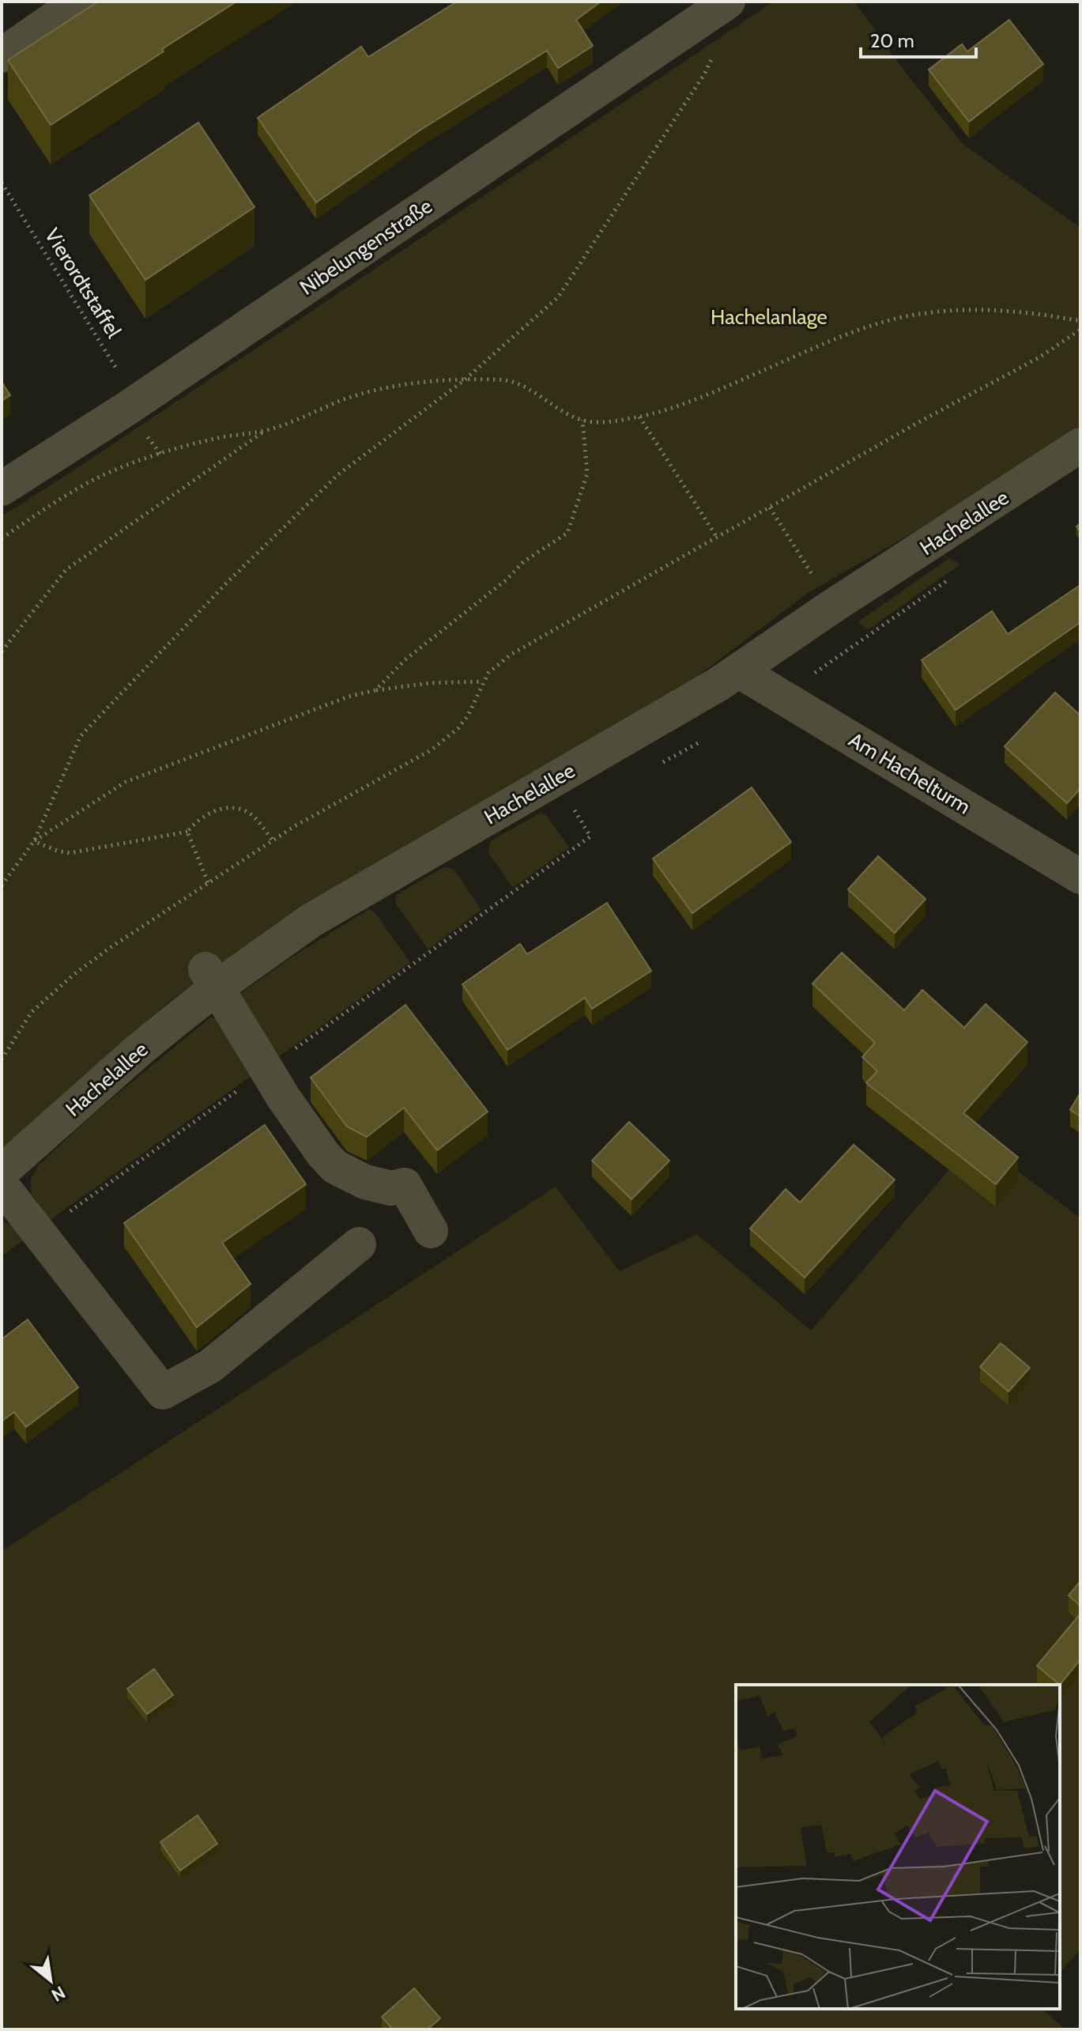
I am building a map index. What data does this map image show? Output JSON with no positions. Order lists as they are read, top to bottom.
{
  "streets": {
    "street": ["Nibelungenstraße", "Hachelallee", "Am Hachelturm"],
    "path": ["Vierordtstaffel"]
  },
  "crossings": [
    ["Nibelungenstraße", "Vierordtstaffel"],
    ["Hachelallee", "Am Hachelturm"]
  ],
  "parks": ["Hachelanlage"],
  "scale_bar": "20 m",
  "north": "bottom right"
}
